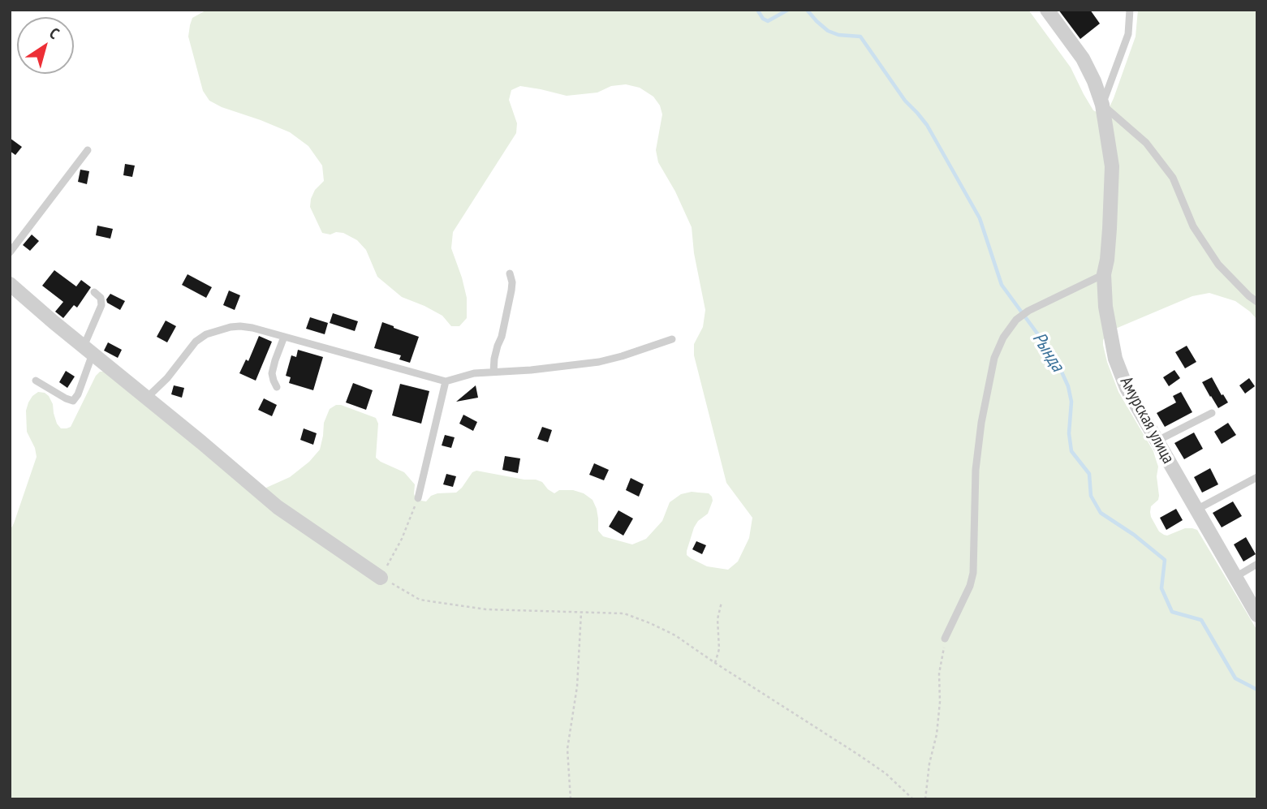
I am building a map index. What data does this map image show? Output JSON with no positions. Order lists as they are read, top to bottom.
{
  "streets": {
    "street": ["Амурская улица"]
  },
  "water": ["Рында"],
  "north": "top right"
}
